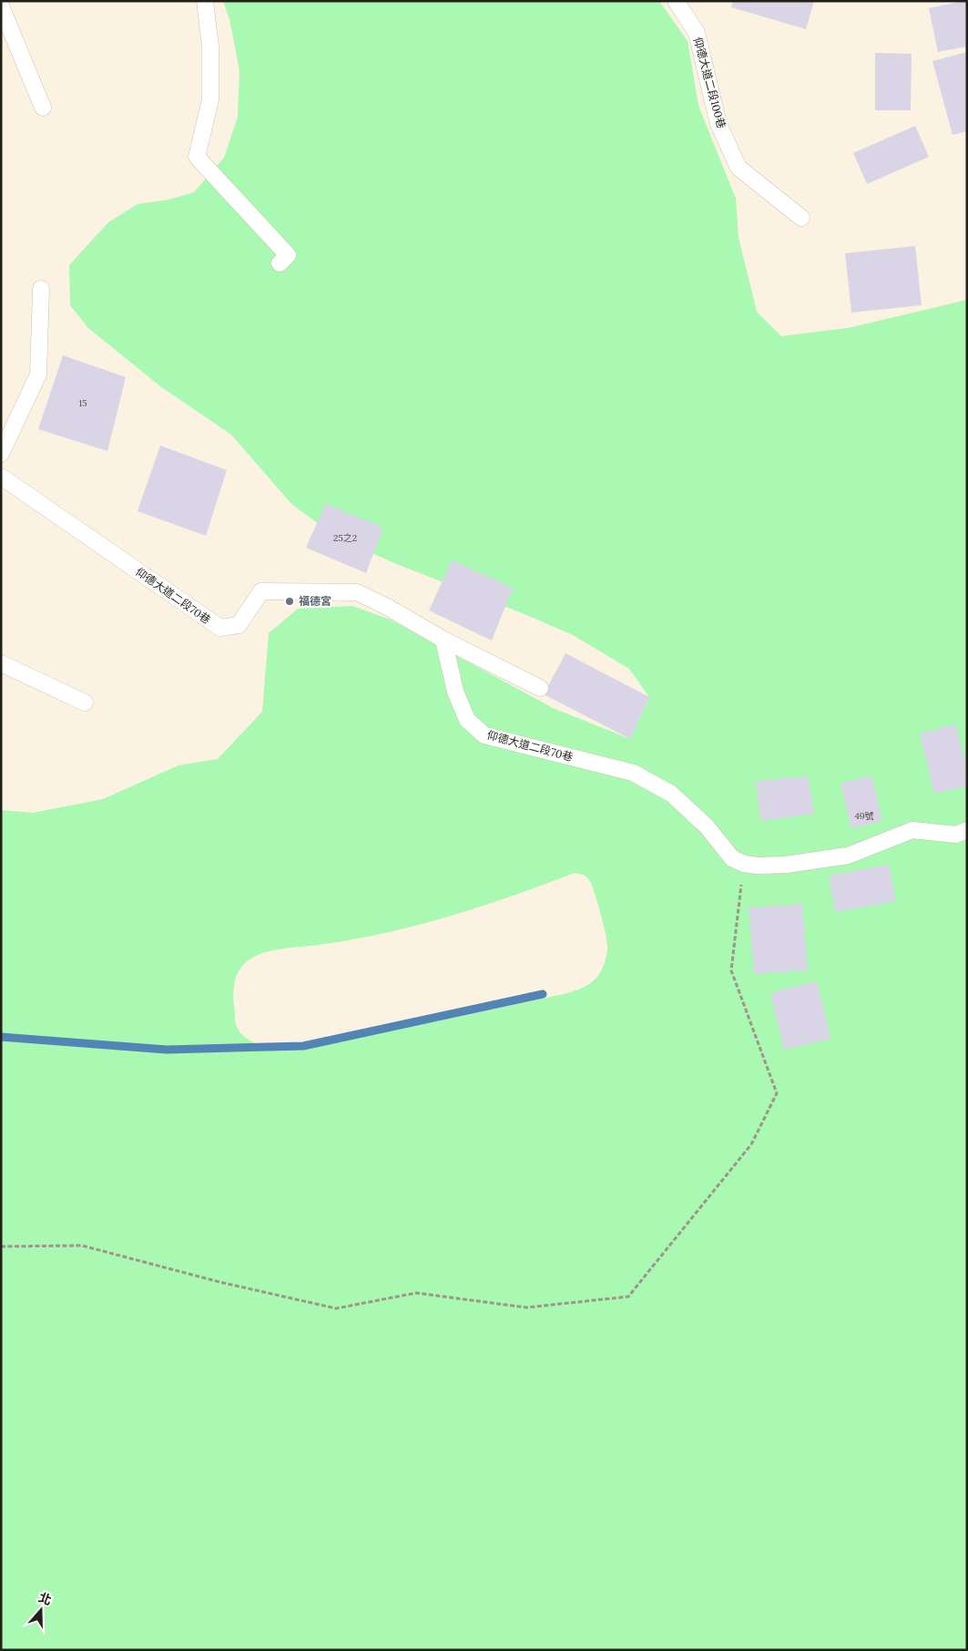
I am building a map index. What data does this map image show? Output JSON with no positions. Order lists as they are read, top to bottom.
{
  "streets": {
    "lane": ["仰德大道二段100巷", "仰德大道二段70巷"]
  },
  "places": ["福德宮"],
  "house_numbers": ["15", "25之2", "49號"],
  "north": "top"
}
